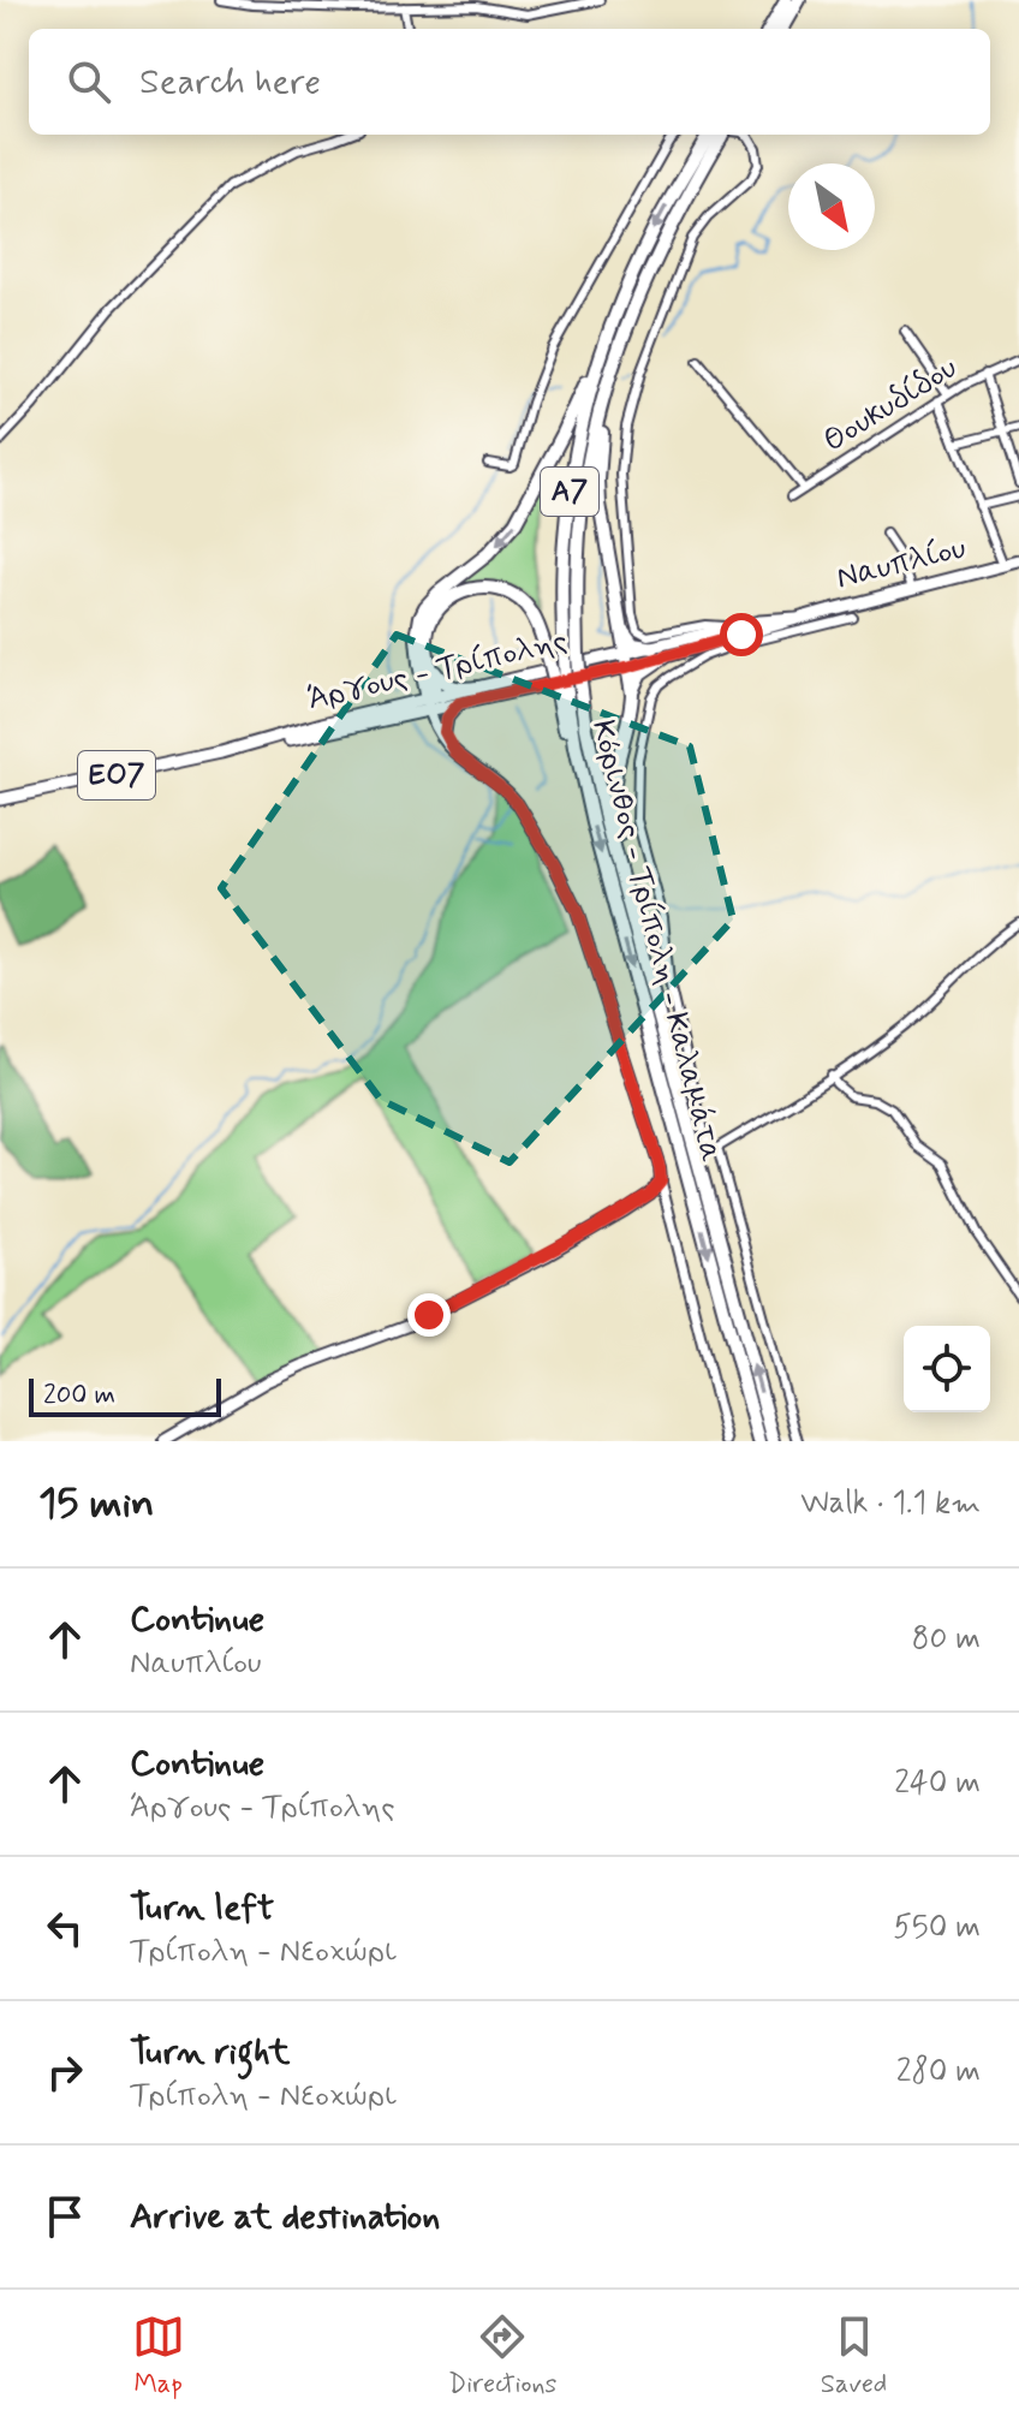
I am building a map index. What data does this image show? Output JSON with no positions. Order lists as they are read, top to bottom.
{
  "streets": {
    "highway": ["Α7", "Κόρινθος - Τρίπολη - Καλαμάτα"],
    "main road": ["Ναυπλίου", "Άργους - Τρίπολης", "ΕΟ7"],
    "street": ["Θουκυδίδου"]
  },
  "crossings": [
    ["Ναυπλίου", "Άργους - Τρίπολης"]
  ],
  "scale_bar": "200 m",
  "north": "bottom right",
  "page": {
    "search": "Search here",
    "scale": "200 m",
    "heading": ["15 min", "Walk · 1.1 km"],
    "list": [
      ["Continue", "Ναυπλίου", "80 m"],
      ["Continue", "Άργους - Τρίπολης", "240 m"],
      ["Turn left", "Τρίπολη - Νεοχώρι", "550 m"],
      ["Turn right", "Τρίπολη - Νεοχώρι", "280 m"],
      "Arrive at destination"
    ],
    "nav": ["Map", "Directions", "Saved"]
  }
}
